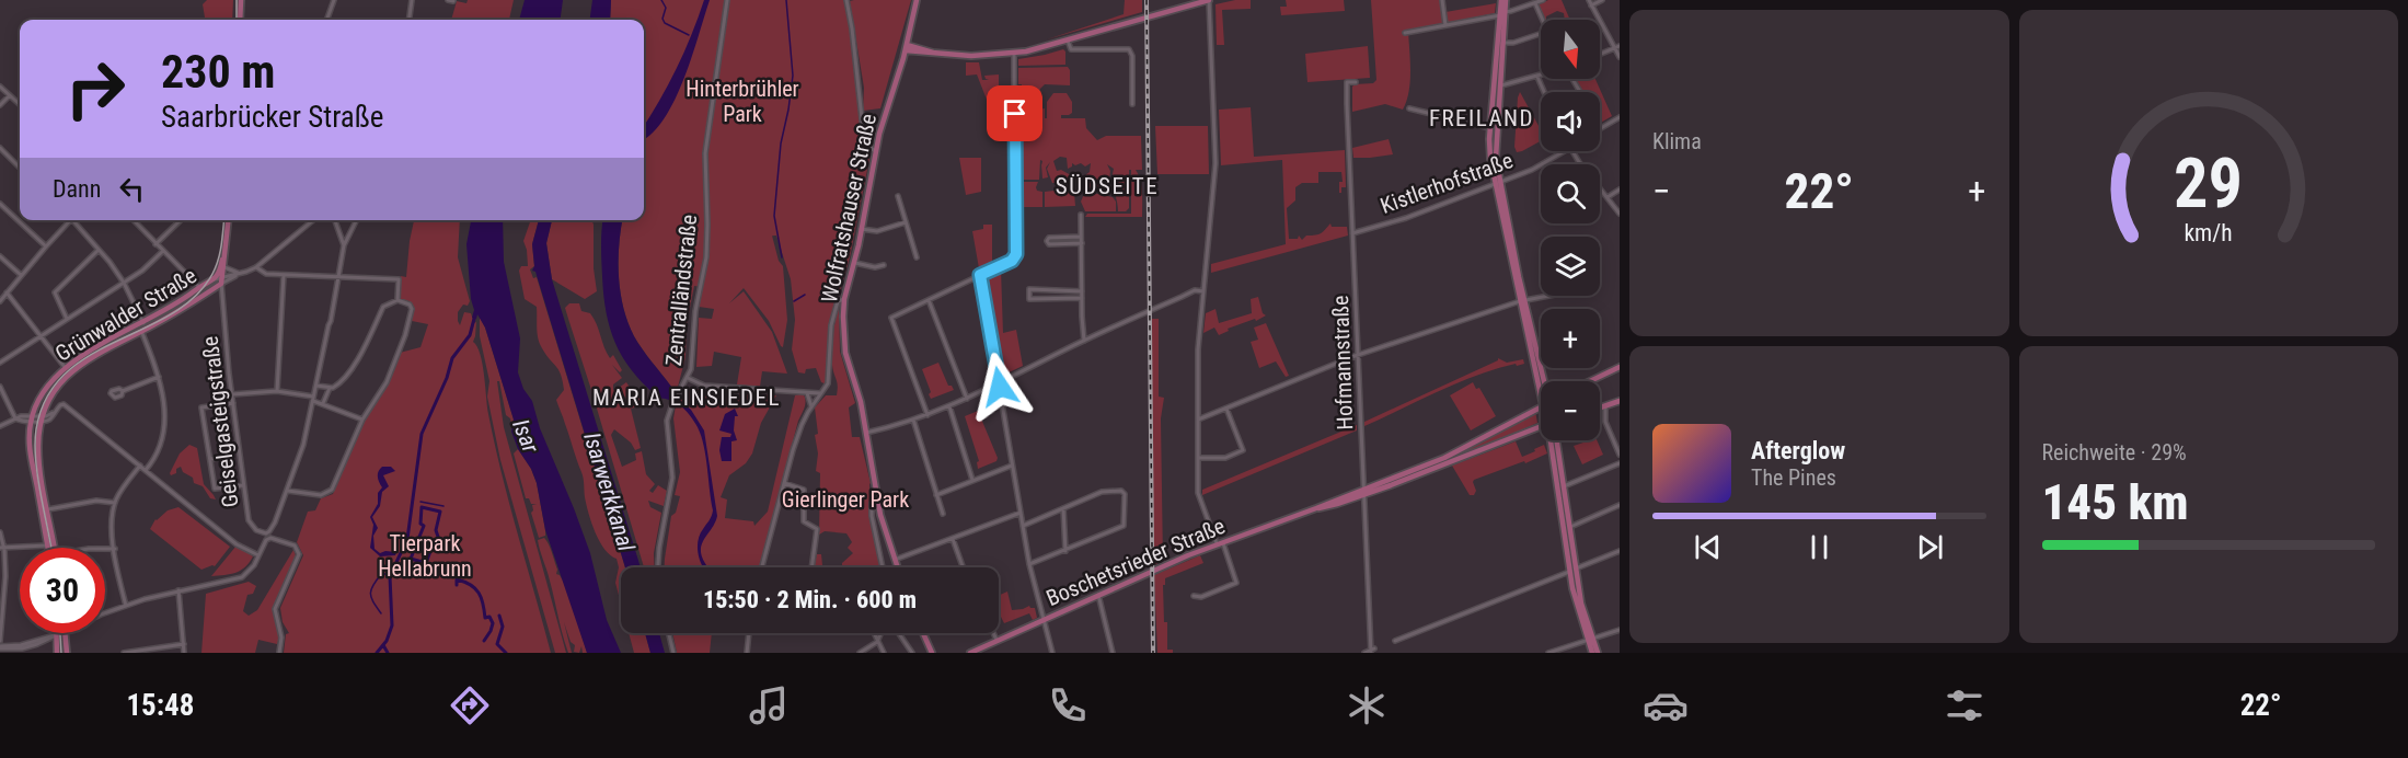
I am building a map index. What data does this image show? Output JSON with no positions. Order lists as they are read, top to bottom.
{
  "streets": {
    "main road": ["Wolfratshauser Straße", "Grünwalder Straße", "Boschetsrieder Straße"],
    "street": [
      "Kistlerhofstraße",
      "Zentralländstraße",
      "Hofmannstraße",
      "Geiselgasteigstraße"
    ]
  },
  "crossings": [
    ["Kistlerhofstraße", "Hofmannstraße"],
    ["Grünwalder Straße", "Geiselgasteigstraße"],
    ["Hofmannstraße", "Boschetsrieder Straße"]
  ],
  "districts": ["FREILAND", "SÜDSEITE", "MARIA EINSIEDEL"],
  "water": ["Isar", "Isarwerkkanal"],
  "parks": ["Hinterbrühler Park", "Gierlinger Park", "Tierpark Hellabrunn"],
  "north": "bottom",
  "page": {
    "tile": [
      "Klima",
      ["Reichweite · 29%", "145 km"]
    ],
    "map_buttons": ["+", "−"],
    "turn": ["230 m", "Saarbrücker Straße"],
    "then": "Dann",
    "heat": ["−", "22°", "+"],
    "song": ["Afterglow", "The Pines"],
    "limit": "30",
    "trip": "15:50 · 2 Min. · 600 m",
    "tabs": ["15:48", "22°"],
    "gauge": ["29", "km/h"]
  }
}
